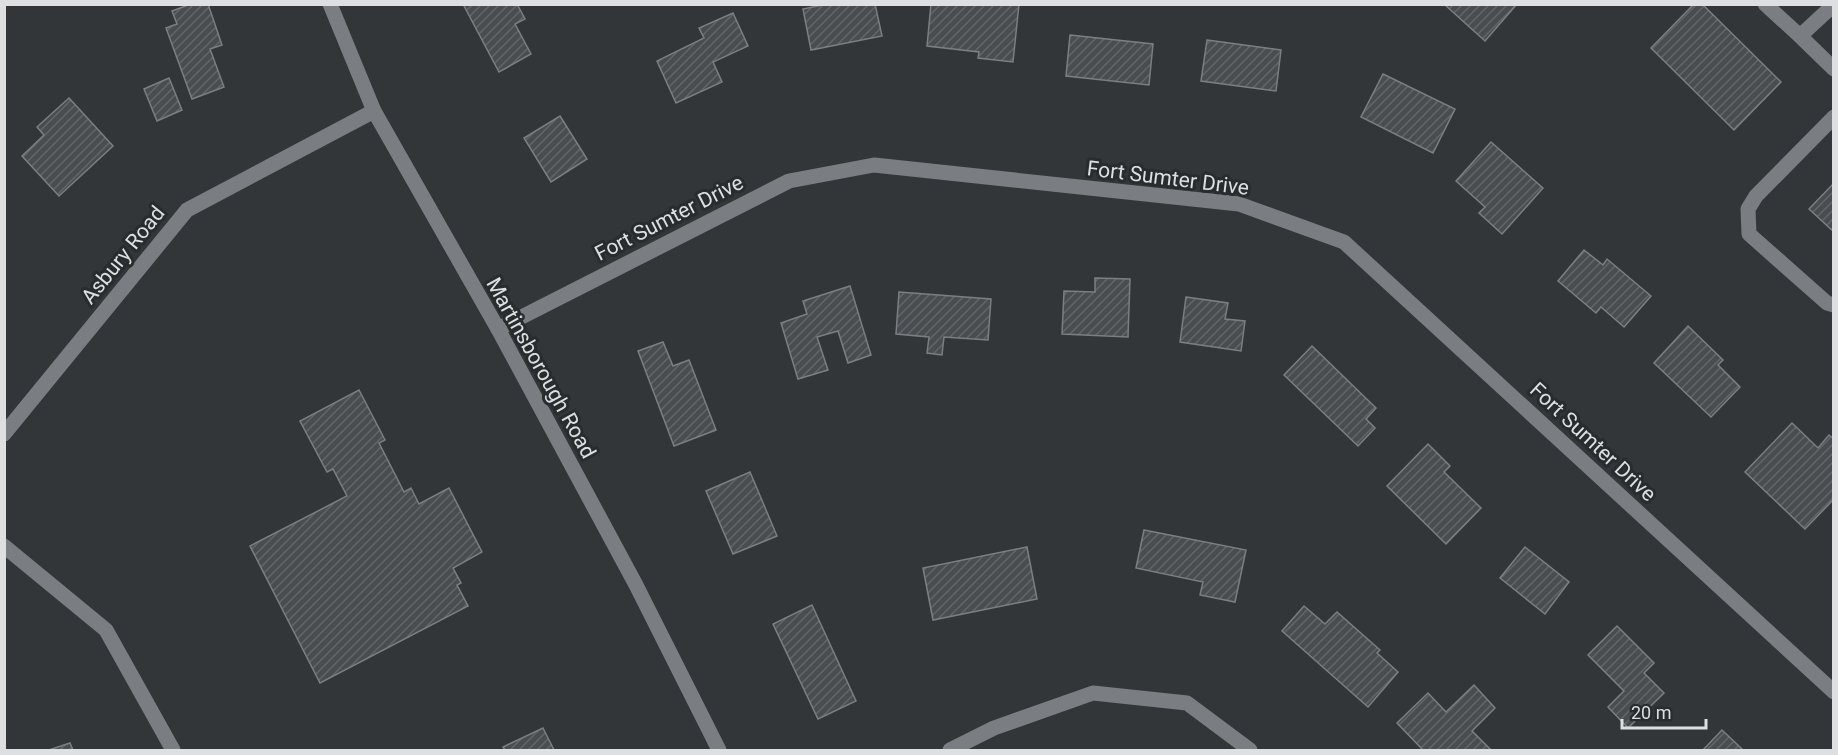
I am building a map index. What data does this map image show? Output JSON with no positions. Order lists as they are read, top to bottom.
{
  "streets": {
    "street": ["Fort Sumter Drive", "Asbury Road", "Martinsborough Road"]
  },
  "crossings": [
    ["Fort Sumter Drive", "Martinsborough Road"],
    ["Asbury Road", "Martinsborough Road"]
  ],
  "scale_bar": "20 m"
}
